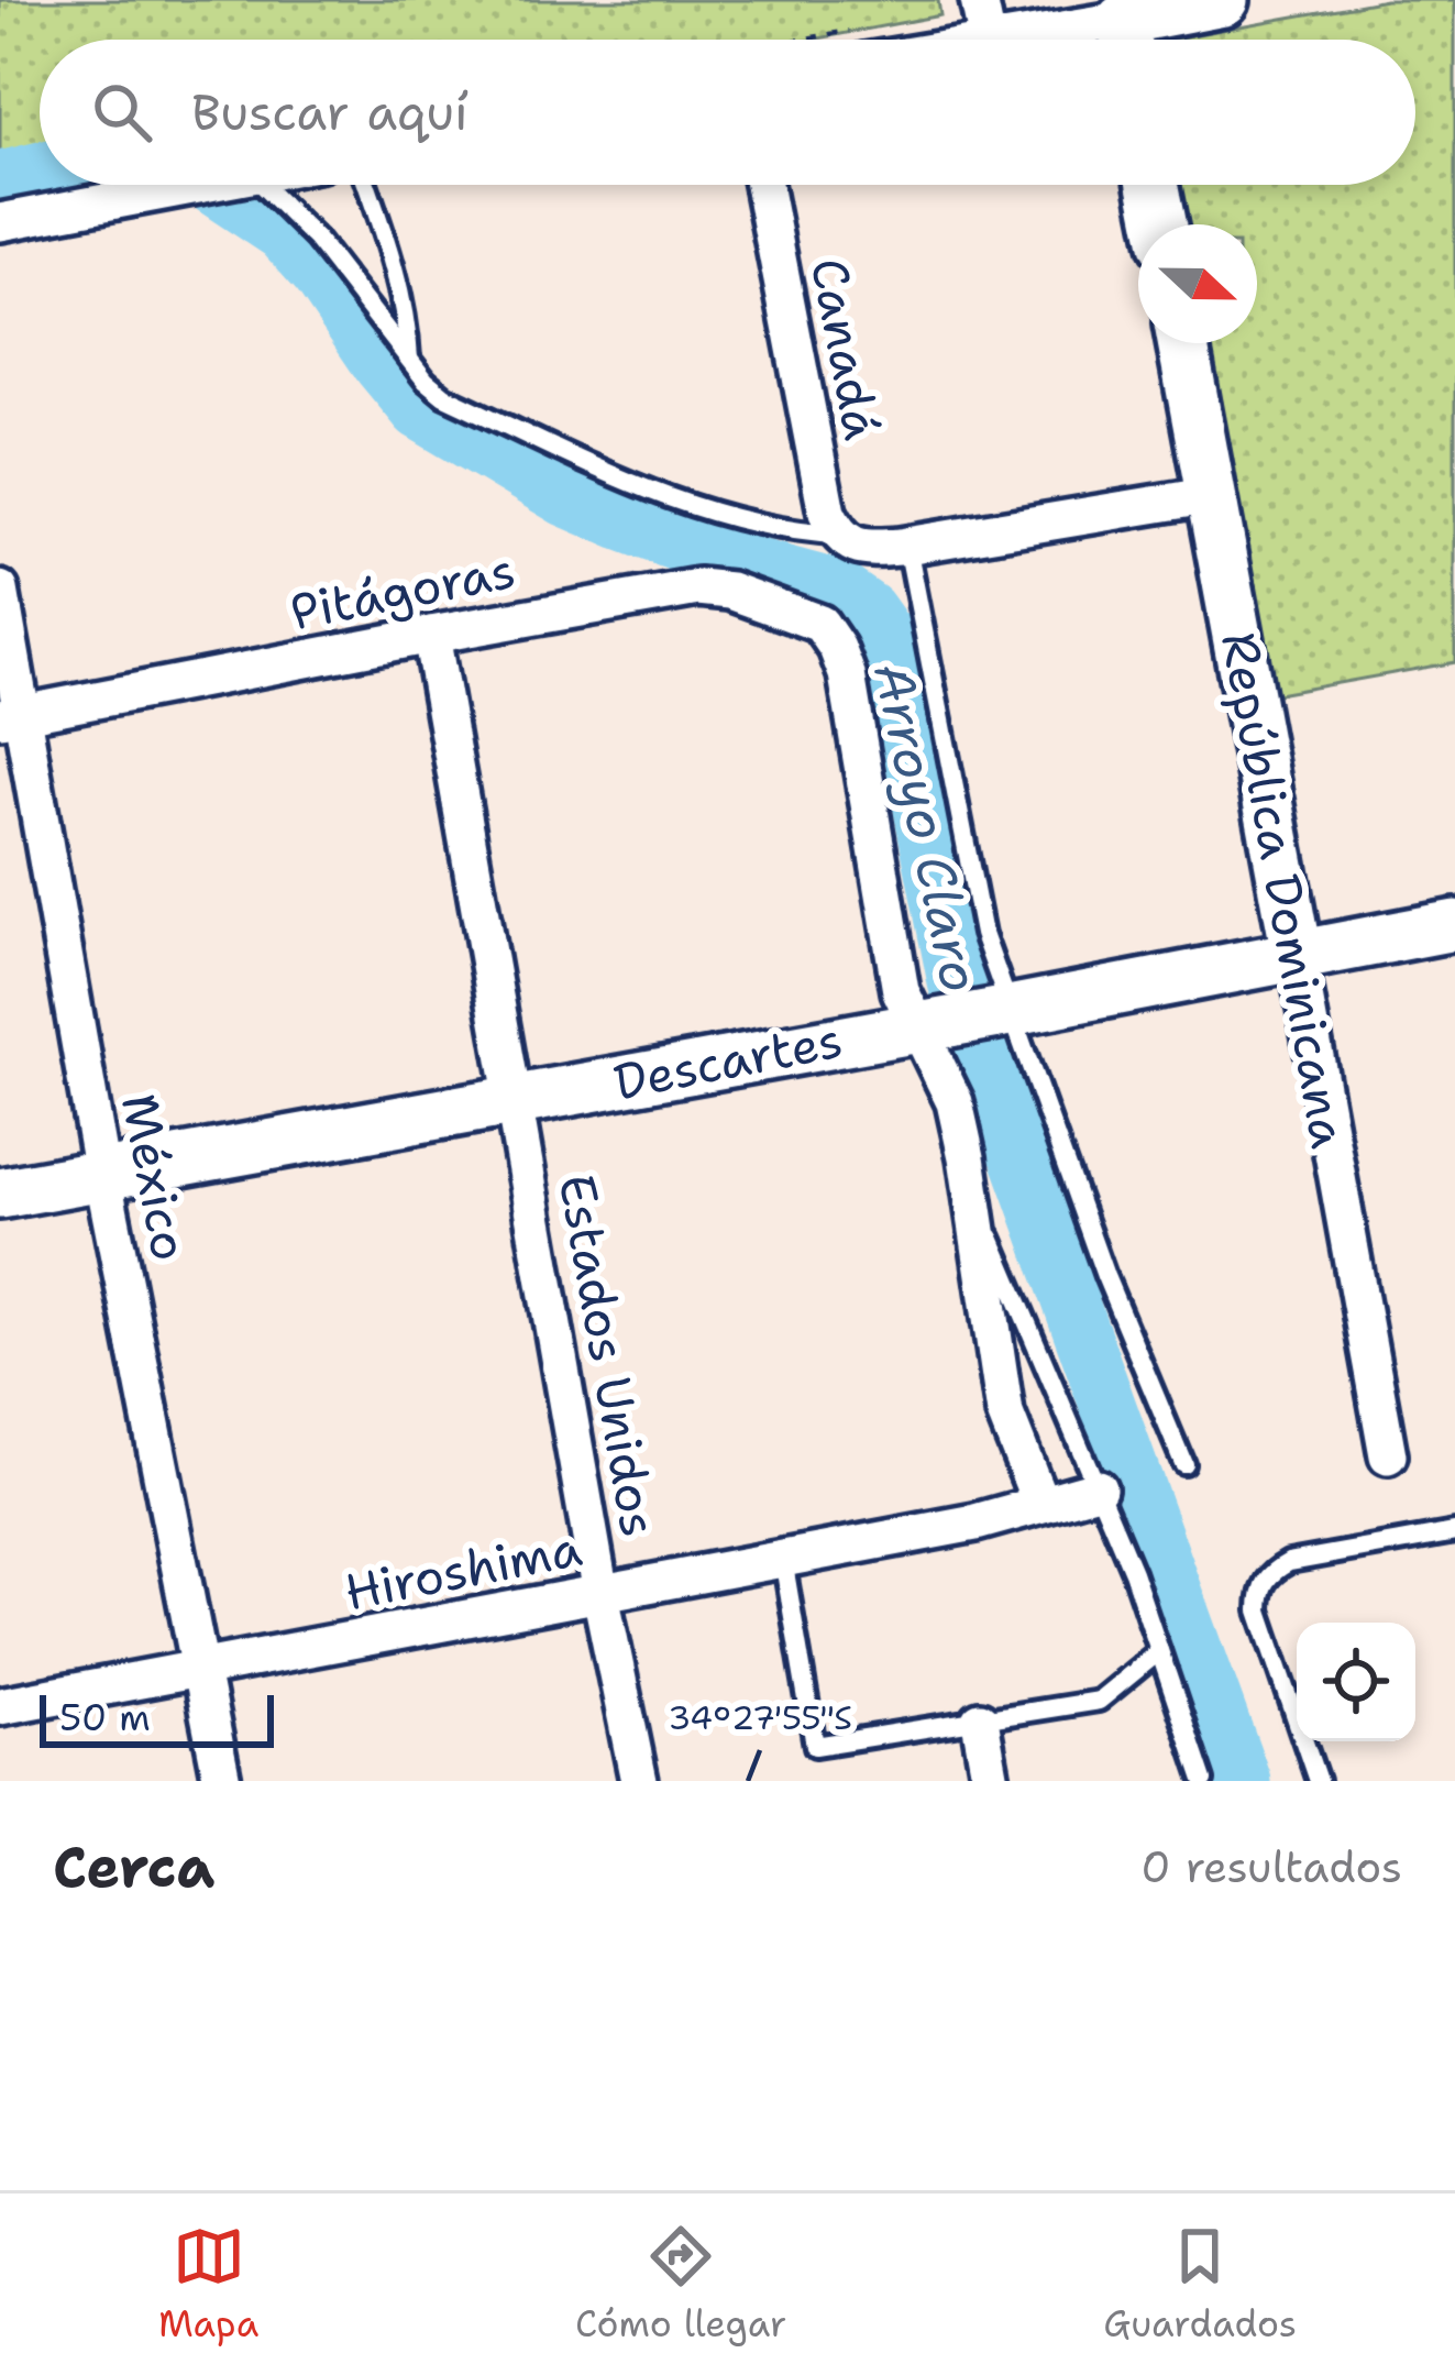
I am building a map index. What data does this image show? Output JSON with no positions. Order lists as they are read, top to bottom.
{
  "streets": {
    "street": [
      "Canadá",
      "Pitágoras",
      "República Dominicana",
      "Descartes",
      "México",
      "Estados Unidos",
      "Hiroshima"
    ]
  },
  "crossings": [
    ["Pitágoras", "Descartes"],
    ["Pitágoras", "México"],
    ["Pitágoras", "Estados Unidos"],
    ["República Dominicana", "Descartes"],
    ["Descartes", "México"],
    ["Descartes", "Estados Unidos"],
    ["México", "Hiroshima"],
    ["Estados Unidos", "Hiroshima"]
  ],
  "water": ["Arroyo Claro"],
  "scale_bar": "50 m",
  "north": "right",
  "page": {
    "search": "Buscar aquí",
    "scale": "50 m",
    "heading": ["Cerca", "0 resultados"],
    "nav": ["Mapa", "Cómo llegar", "Guardados"]
  },
  "coordinates": ["34°27'55\"S"]
}
